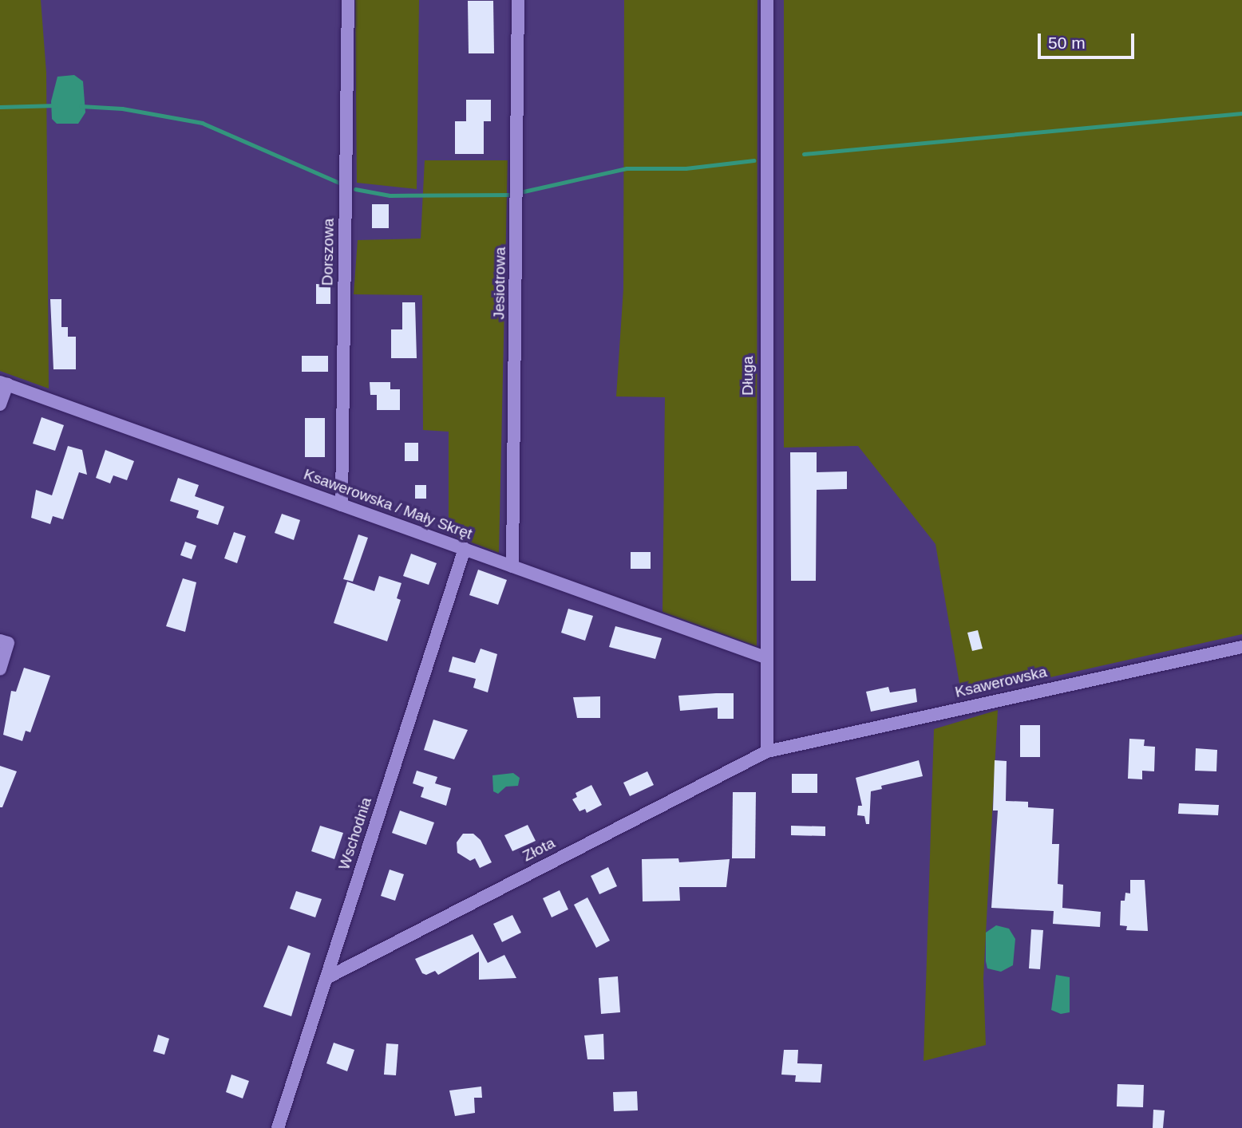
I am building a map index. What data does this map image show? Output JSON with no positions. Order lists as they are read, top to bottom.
{
  "streets": {
    "street": [
      "Dorszowa",
      "Jesiotrowa",
      "Długa",
      "Ksawerowska / Mały Skręt",
      "Ksawerowska",
      "Wschodnia",
      "Złota"
    ]
  },
  "crossings": [
    ["Dorszowa", "Ksawerowska / Mały Skręt"],
    ["Jesiotrowa", "Ksawerowska / Mały Skręt"],
    ["Długa", "Ksawerowska / Mały Skręt"],
    ["Długa", "Ksawerowska"],
    ["Długa", "Złota"],
    ["Ksawerowska / Mały Skręt", "Wschodnia"],
    ["Ksawerowska", "Złota"],
    ["Wschodnia", "Złota"]
  ],
  "scale_bar": "50 m"
}
